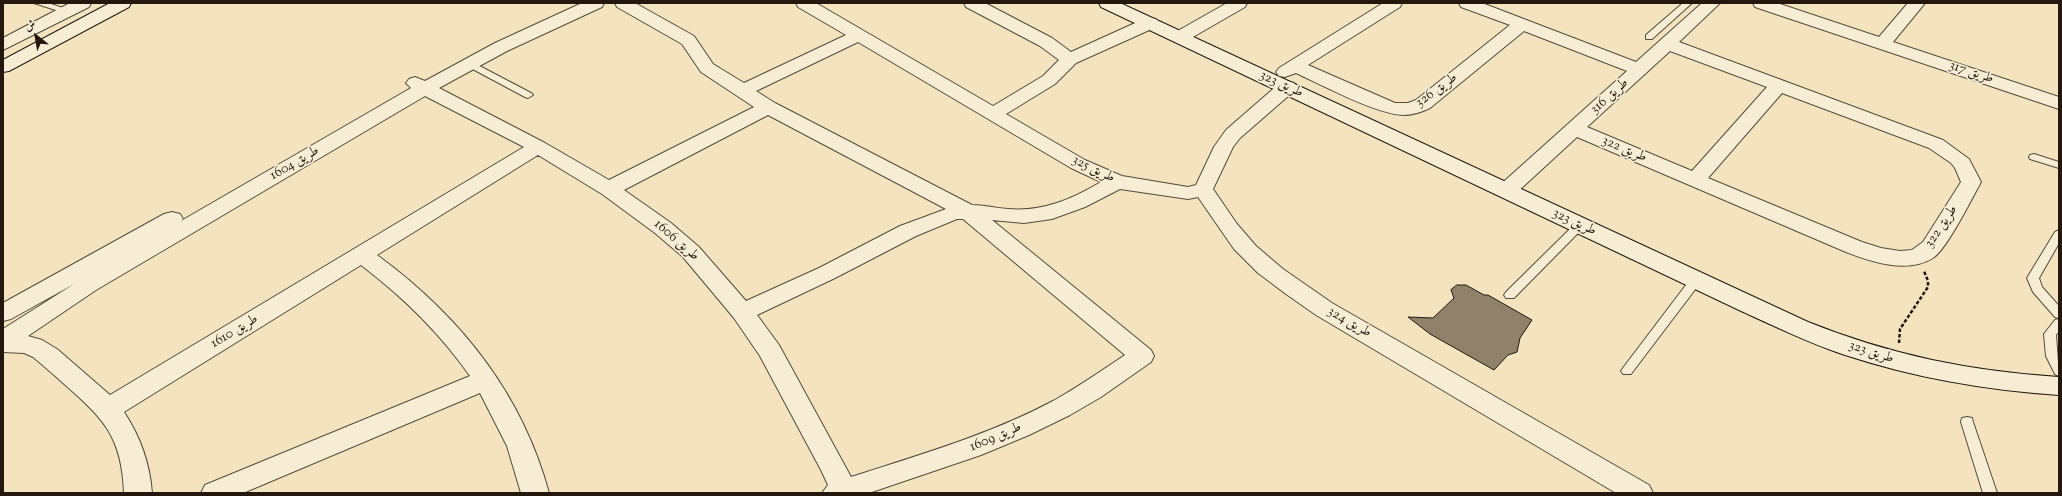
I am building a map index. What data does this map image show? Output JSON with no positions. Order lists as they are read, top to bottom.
{
  "streets": {
    "street": [
      "طريق 317",
      "طريق 323",
      "طريق 326",
      "طريق 316",
      "طريق 322",
      "طريق 1604",
      "طريق 325",
      "طريق 1606",
      "طريق 324",
      "طريق 1610",
      "طريق 1609"
    ]
  },
  "crossings": [
    ["طريق 323", "طريق 316"],
    ["طريق 316", "طريق 322"],
    ["طريق 1604", "طريق 1606"],
    ["طريق 1604", "طريق 1610"],
    ["طريق 325", "طريق 324"],
    ["طريق 1606", "طريق 1610"],
    ["طريق 1606", "طريق 1609"]
  ],
  "north": "top left"
}
